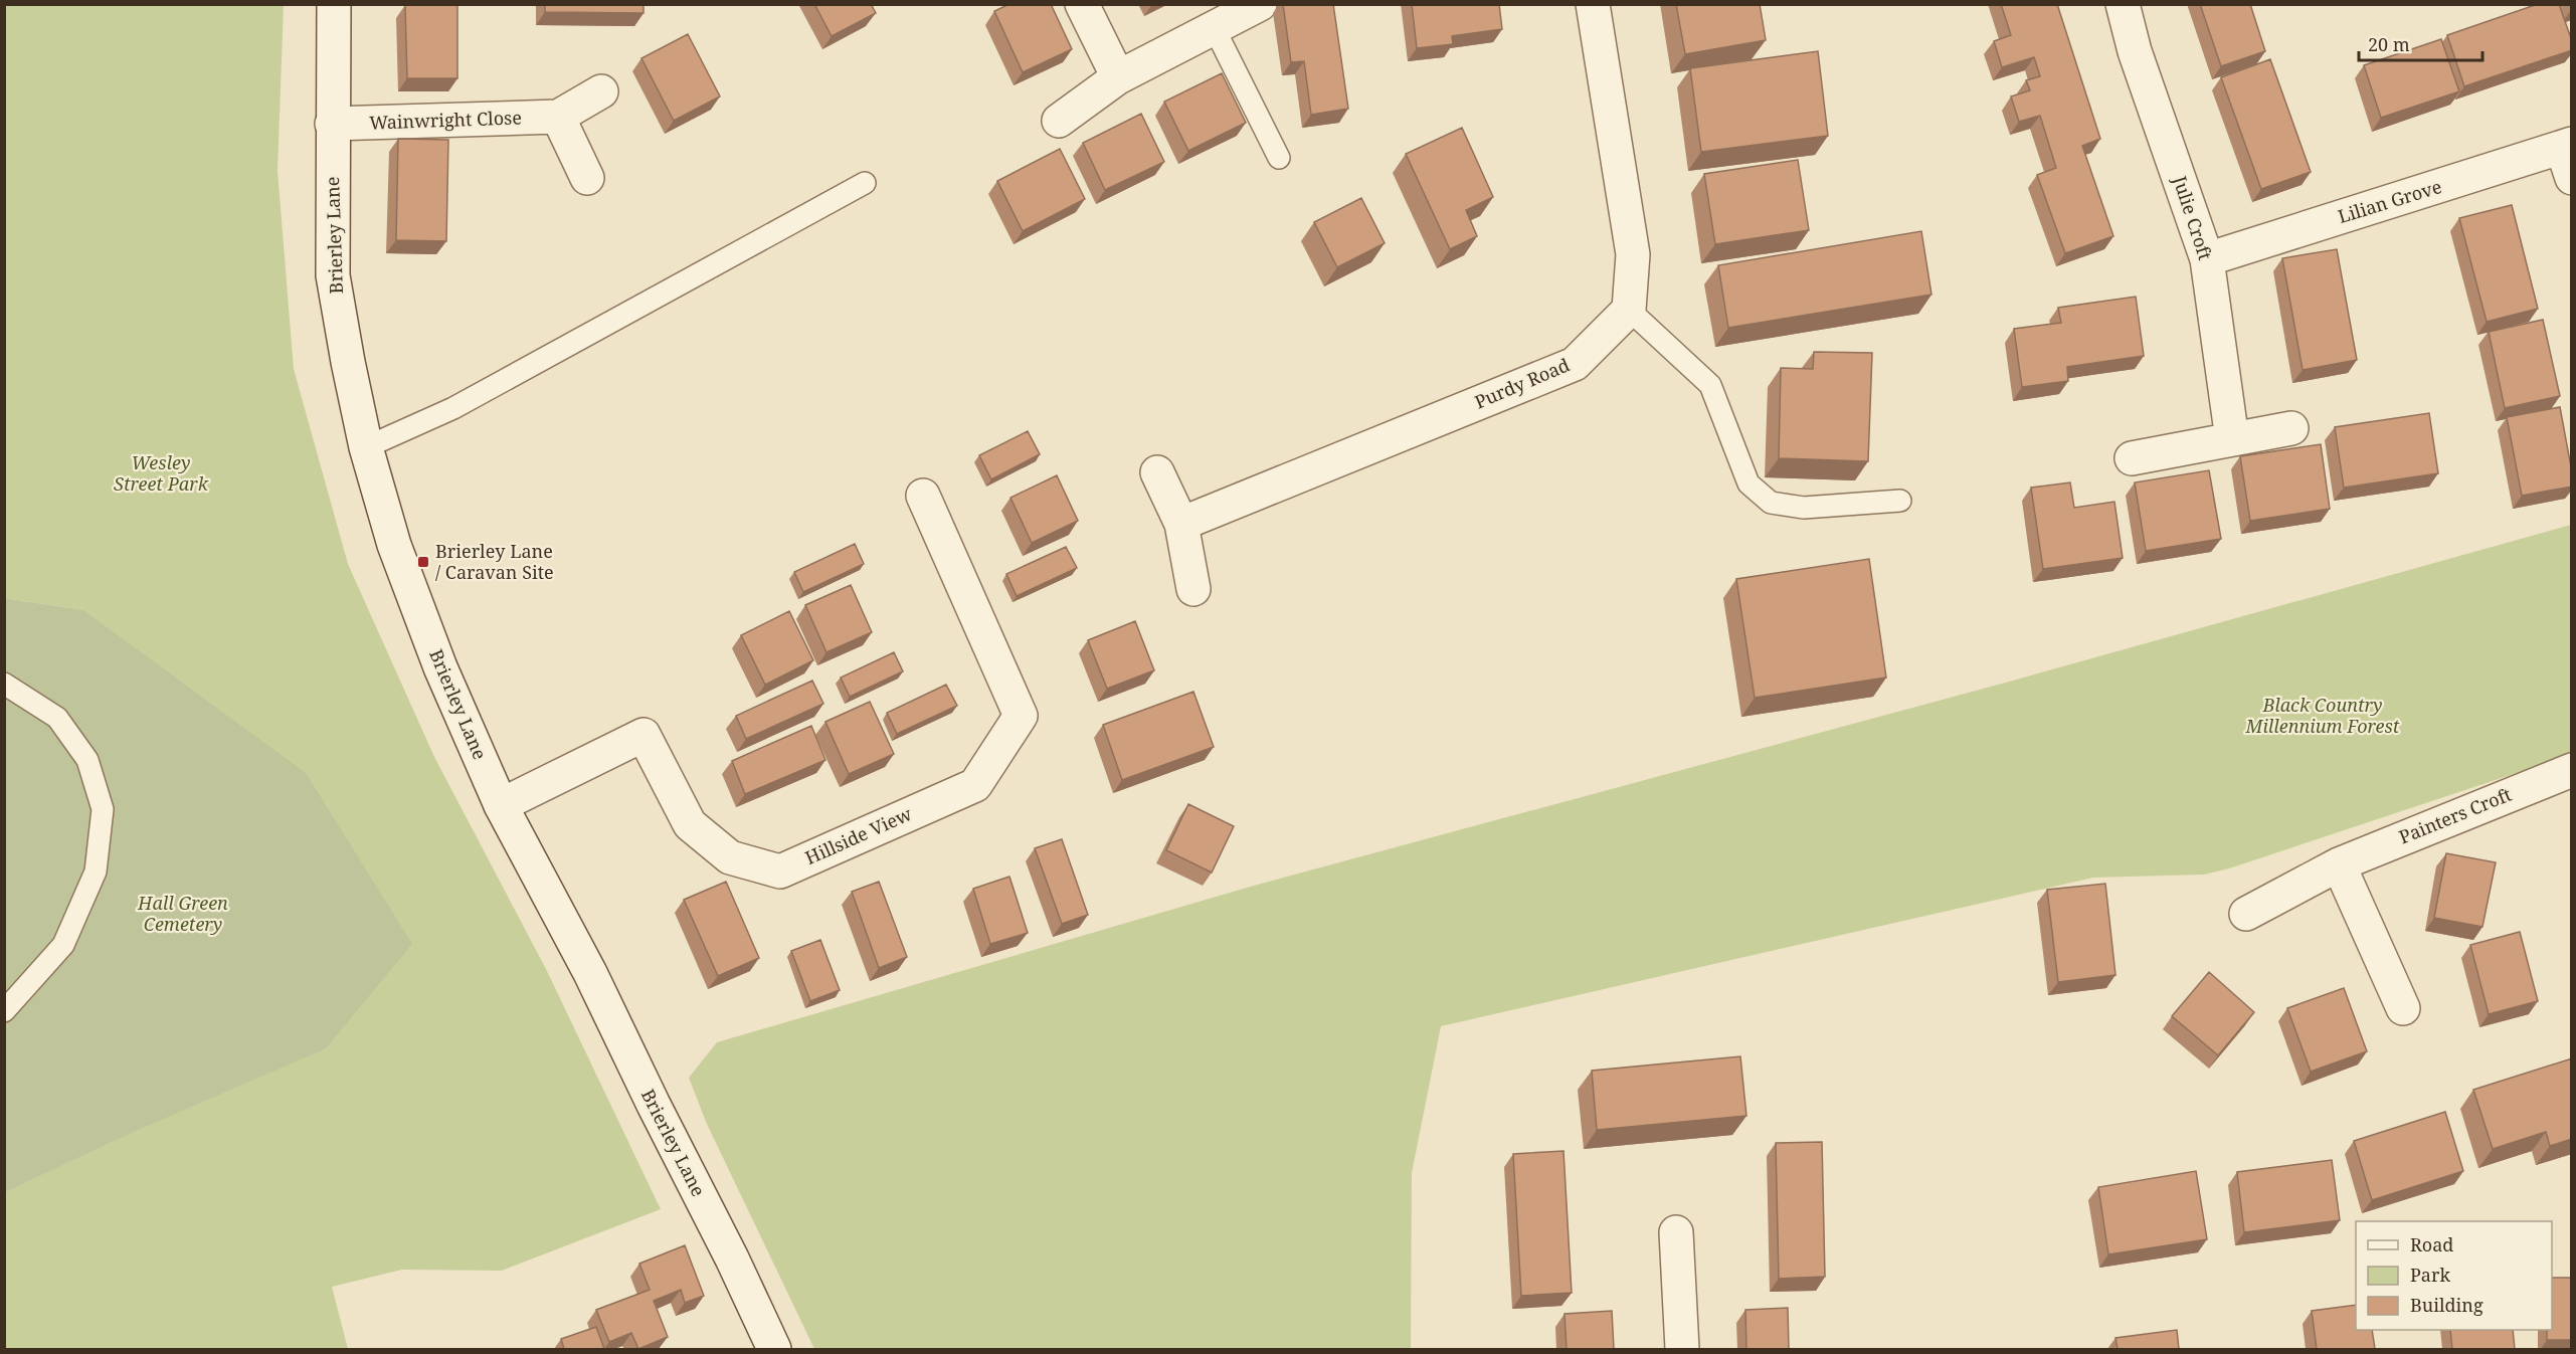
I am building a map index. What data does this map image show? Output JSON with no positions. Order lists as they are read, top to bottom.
{
  "streets": {
    "street": [
      "Wainwright Close",
      "Lilian Grove",
      "Julie Croft",
      "Brierley Lane",
      "Purdy Road",
      "Painters Croft",
      "Hillside View"
    ]
  },
  "crossings": [
    ["Wainwright Close", "Brierley Lane"],
    ["Lilian Grove", "Julie Croft"],
    ["Brierley Lane", "Hillside View"]
  ],
  "parks": ["Wesley Street Park", "Black Country Millennium Forest", "Hall Green Cemetery"],
  "places": {
    "transit": ["Brierley Lane / Caravan Site"]
  },
  "legend": ["Road", "Park", "Building"],
  "scale_bar": "20 m"
}
